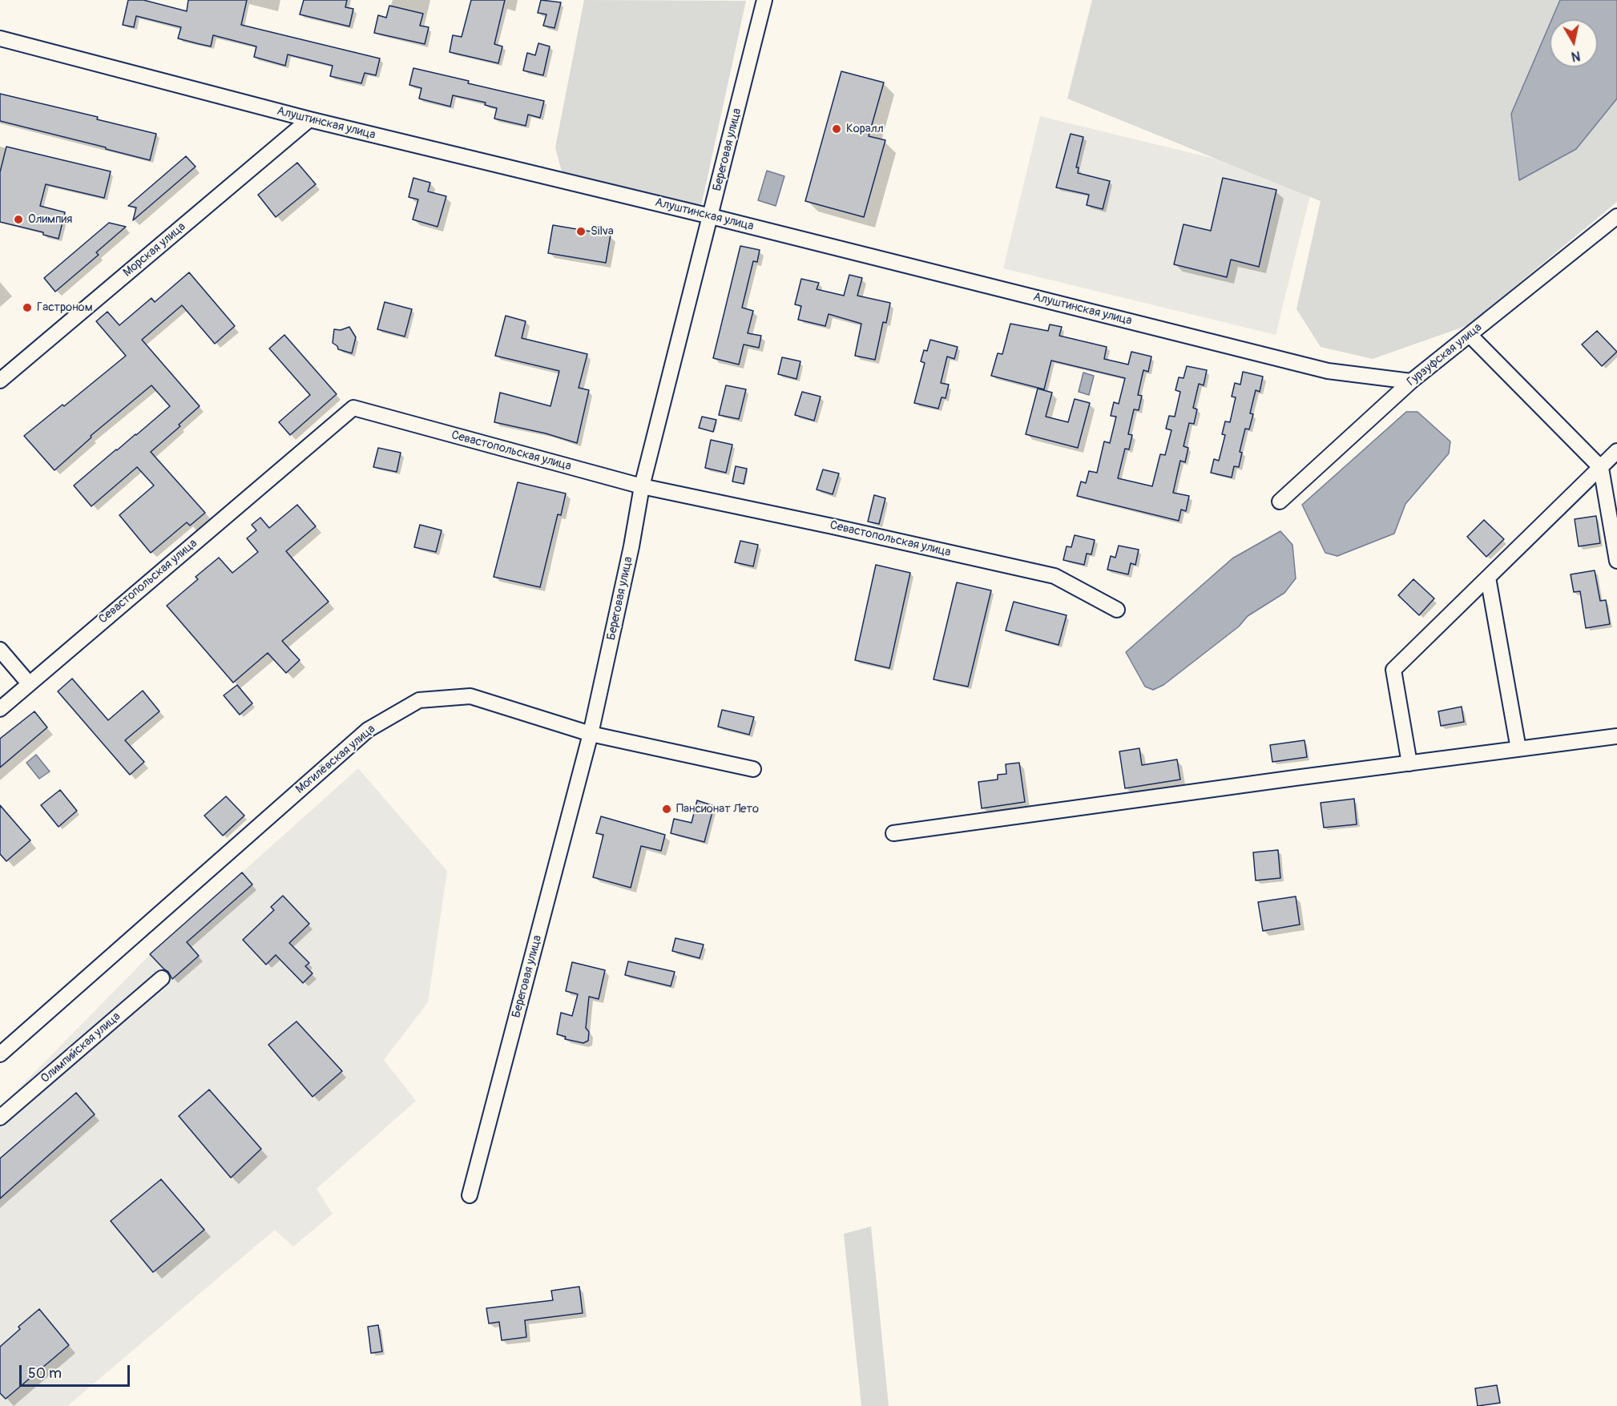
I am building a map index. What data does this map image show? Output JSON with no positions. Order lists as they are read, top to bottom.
{
  "streets": {
    "street": [
      "Алуштинская улица",
      "Береговая улица",
      "Морская улица",
      "Гурзуфская улица",
      "Севастопольская улица",
      "Могилёвская улица",
      "Олимпийская улица"
    ]
  },
  "crossings": [
    ["Алуштинская улица", "Береговая улица"],
    ["Алуштинская улица", "Морская улица"],
    ["Алуштинская улица", "Гурзуфская улица"],
    ["Береговая улица", "Севастопольская улица"],
    ["Береговая улица", "Могилёвская улица"]
  ],
  "places": [
    "Коралл",
    "Олимпия",
    "Silva",
    "Гастроном",
    "Пансионат Лето"
  ],
  "scale_bar": "50 m",
  "north": "bottom"
}
